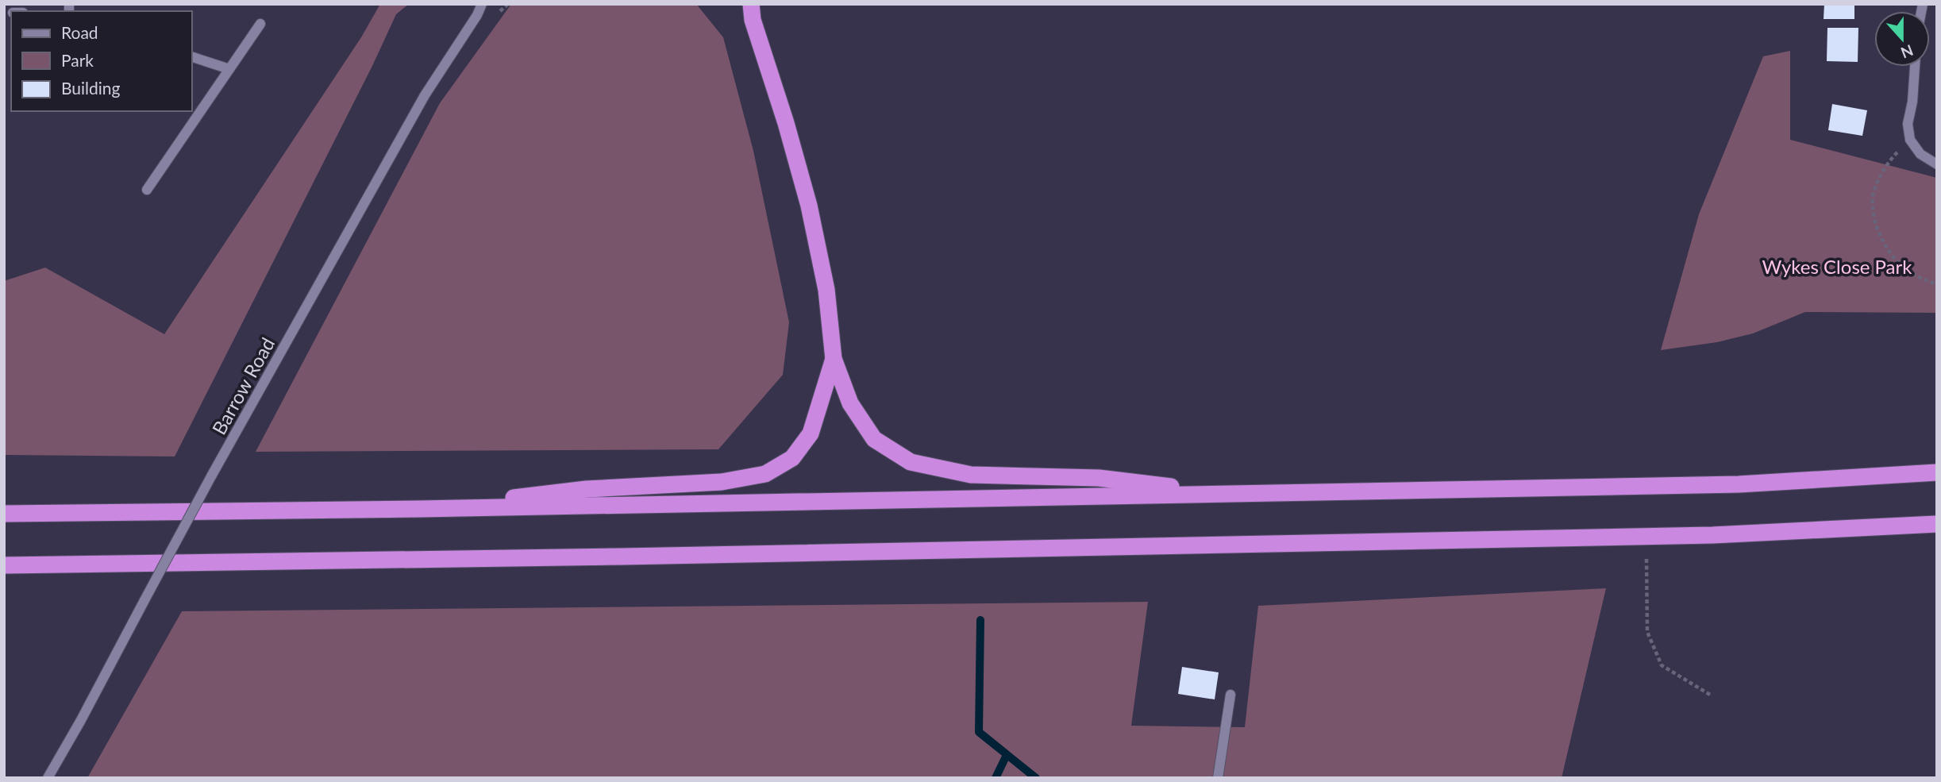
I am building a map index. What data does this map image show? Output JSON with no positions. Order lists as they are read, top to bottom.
{
  "streets": {
    "street": ["Barrow Road"]
  },
  "parks": ["Wykes Close Park"],
  "legend": ["Road", "Park", "Building"],
  "north": "bottom"
}
